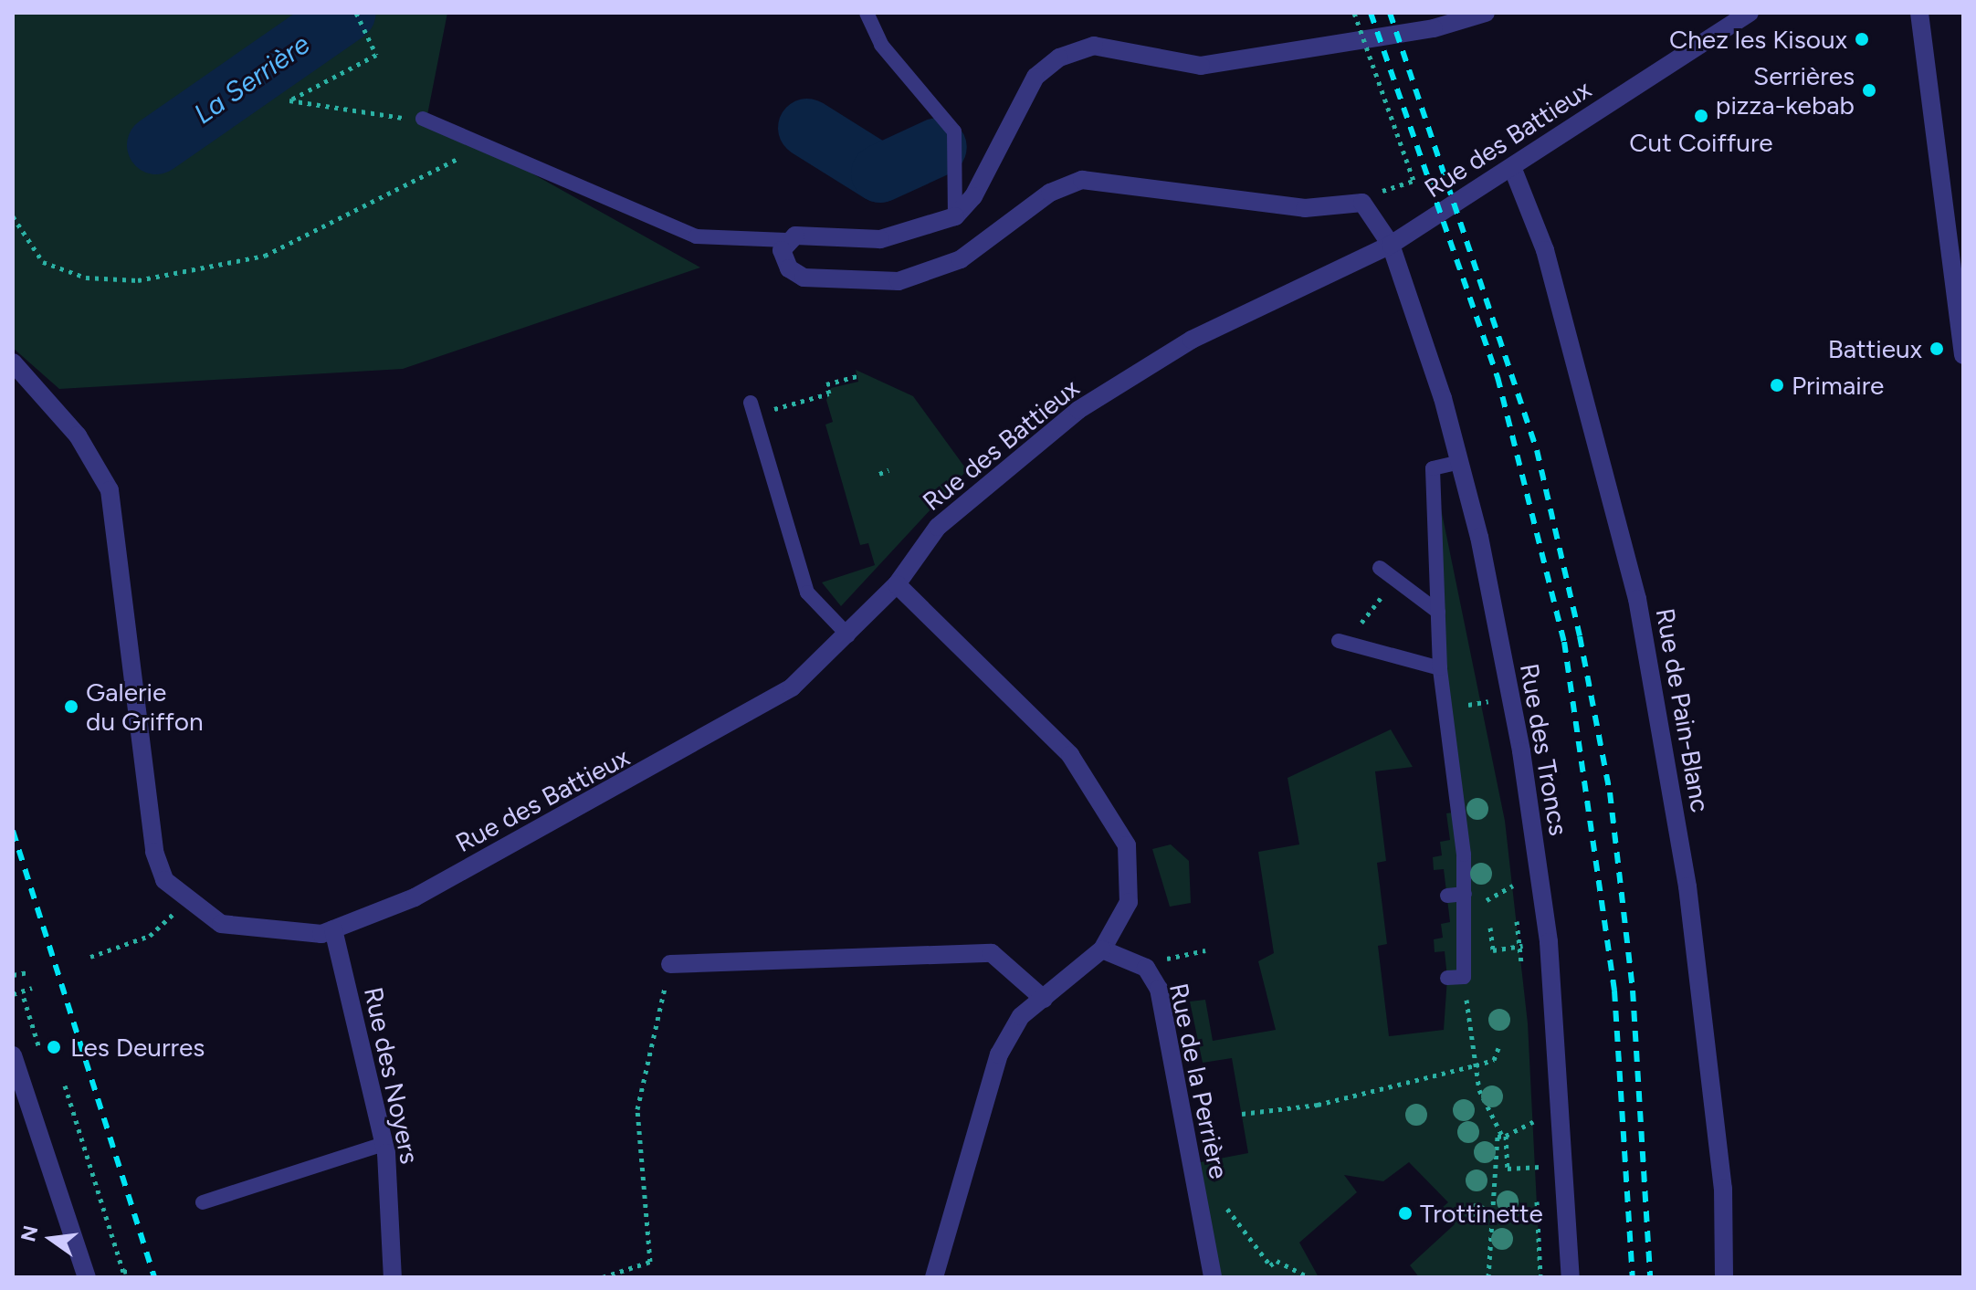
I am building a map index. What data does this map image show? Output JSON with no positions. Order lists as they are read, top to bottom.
{
  "streets": {
    "street": [
      "Rue des Battieux",
      "Rue de Pain-Blanc",
      "Rue des Troncs",
      "Rue des Noyers",
      "Rue de la Perrière"
    ]
  },
  "crossings": [
    ["Rue des Battieux", "Rue de Pain-Blanc"],
    ["Rue des Battieux", "Rue des Troncs"],
    ["Rue des Battieux", "Rue des Noyers"]
  ],
  "water": ["La Serrière"],
  "places": [
    "Chez les Kisoux",
    "Serrières pizza-kebab",
    "Cut Coiffure",
    "Battieux",
    "Primaire",
    "Galerie du Griffon",
    "Les Deurres",
    "Trottinette"
  ],
  "north": "left"
}
